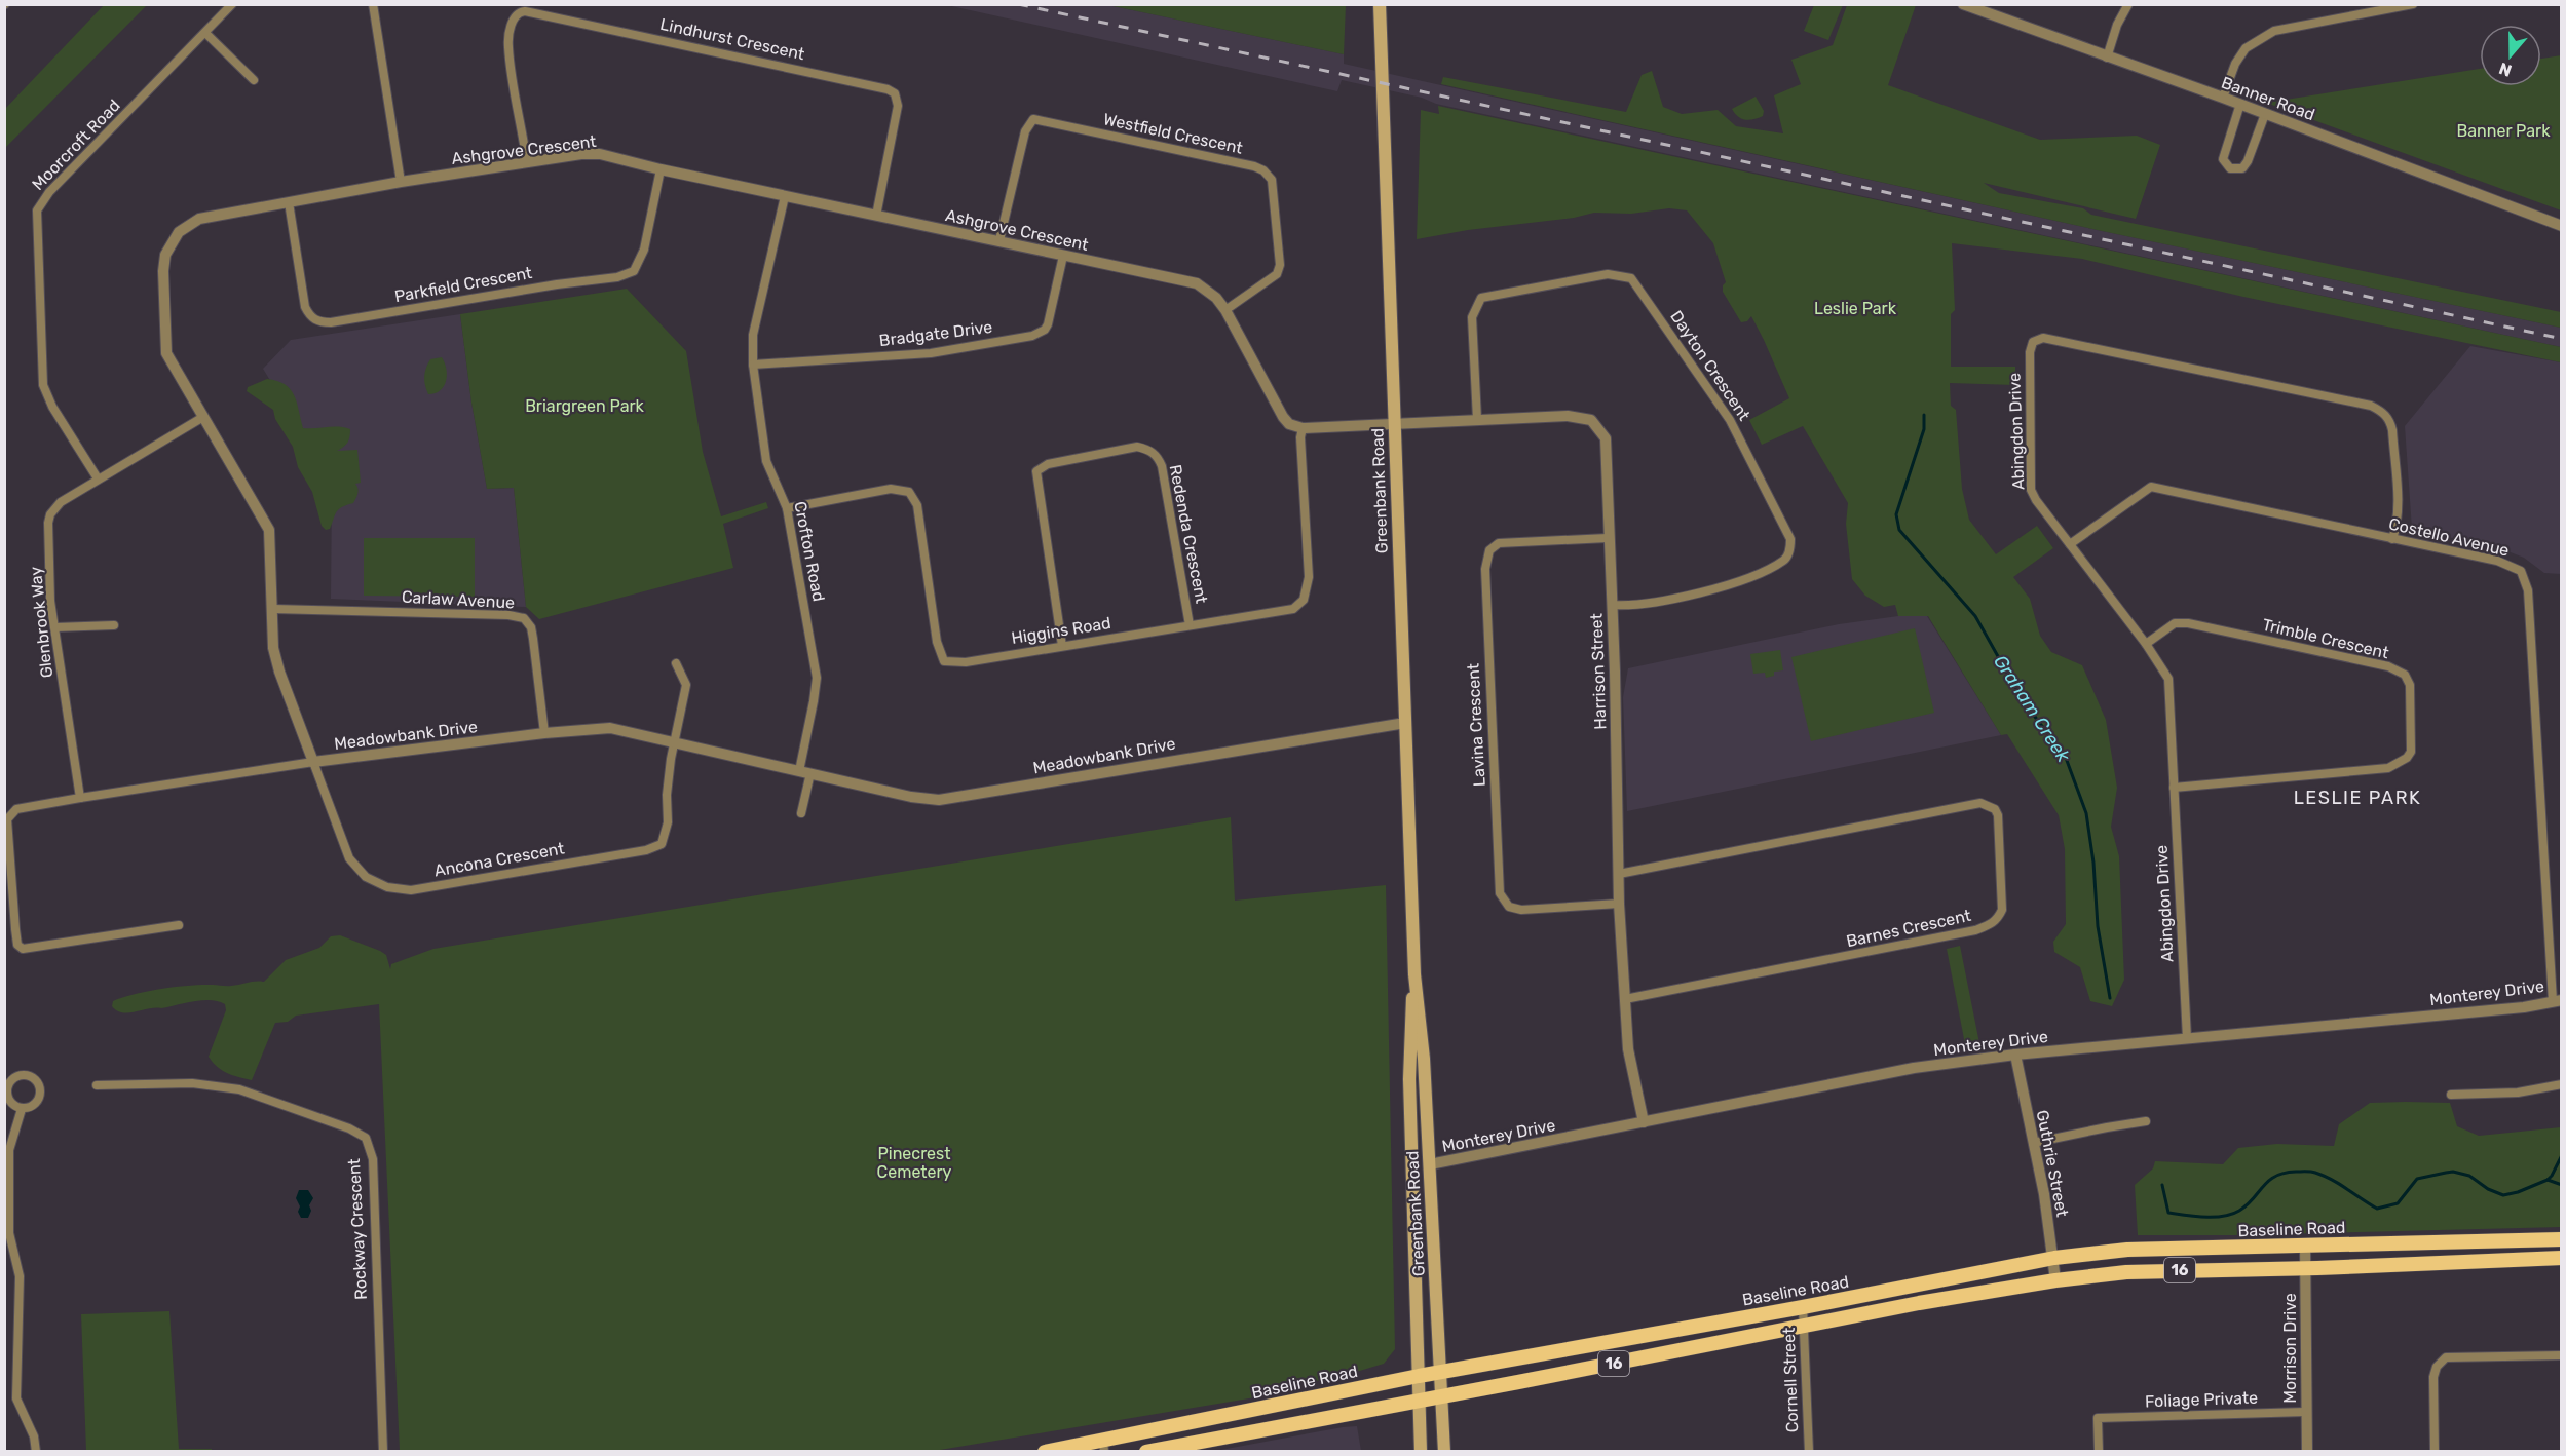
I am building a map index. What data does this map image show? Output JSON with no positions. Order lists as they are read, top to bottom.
{
  "streets": {
    "main road": ["Greenbank Road", "Baseline Road", "16"],
    "street": [
      "Lindhurst Crescent",
      "Banner Road",
      "Westfield Crescent",
      "Moorcroft Road",
      "Ashgrove Crescent",
      "Parkfield Crescent",
      "Bradgate Drive",
      "Dayton Crescent",
      "Abingdon Drive",
      "Redenda Crescent",
      "Costello Avenue",
      "Crofton Road",
      "Carlaw Avenue",
      "Glenbrook Way",
      "Higgins Road",
      "Trimble Crescent",
      "Harrison Street",
      "Lavina Crescent",
      "Meadowbank Drive",
      "Ancona Crescent",
      "Barnes Crescent",
      "Monterey Drive",
      "Guthrie Street",
      "Rockway Crescent",
      "Morrison Drive",
      "Cornell Street",
      "Foliage Private"
    ]
  },
  "crossings": [
    ["Lindhurst Crescent", "Ashgrove Crescent"],
    ["Westfield Crescent", "Ashgrove Crescent"],
    ["Moorcroft Road", "Glenbrook Way"],
    ["Ashgrove Crescent", "Parkfield Crescent"],
    ["Ashgrove Crescent", "Bradgate Drive"],
    ["Ashgrove Crescent", "Crofton Road"],
    ["Ashgrove Crescent", "Carlaw Avenue"],
    ["Ashgrove Crescent", "Glenbrook Way"],
    ["Ashgrove Crescent", "Higgins Road"],
    ["Ashgrove Crescent", "Meadowbank Drive"],
    ["Ashgrove Crescent", "Ancona Crescent"],
    ["Bradgate Drive", "Crofton Road"],
    ["Dayton Crescent", "Harrison Street"],
    ["Abingdon Drive", "Costello Avenue"],
    ["Abingdon Drive", "Trimble Crescent"],
    ["Abingdon Drive", "Monterey Drive"],
    ["Greenbank Road", "Harrison Street"],
    ["Greenbank Road", "Meadowbank Drive"],
    ["Greenbank Road", "Monterey Drive"],
    ["Greenbank Road", "Baseline Road"],
    ["Greenbank Road", "16"],
    ["Redenda Crescent", "Higgins Road"],
    ["Costello Avenue", "Monterey Drive"],
    ["Crofton Road", "Higgins Road"],
    ["Crofton Road", "Meadowbank Drive"],
    ["Carlaw Avenue", "Meadowbank Drive"],
    ["Glenbrook Way", "Meadowbank Drive"],
    ["Harrison Street", "Lavina Crescent"],
    ["Harrison Street", "Barnes Crescent"],
    ["Harrison Street", "Monterey Drive"],
    ["Meadowbank Drive", "Ancona Crescent"],
    ["Monterey Drive", "Guthrie Street"],
    ["Guthrie Street", "Baseline Road"],
    ["Guthrie Street", "16"],
    ["Baseline Road", "Morrison Drive"],
    ["Baseline Road", "Cornell Street"],
    ["16", "Morrison Drive"],
    ["16", "Cornell Street"],
    ["Morrison Drive", "Foliage Private"]
  ],
  "districts": ["LESLIE PARK"],
  "water": ["Graham Creek"],
  "parks": [
    "Banner Park",
    "Leslie Park",
    "Briargreen Park",
    "Pinecrest Cemetery"
  ],
  "north": "bottom"
}
